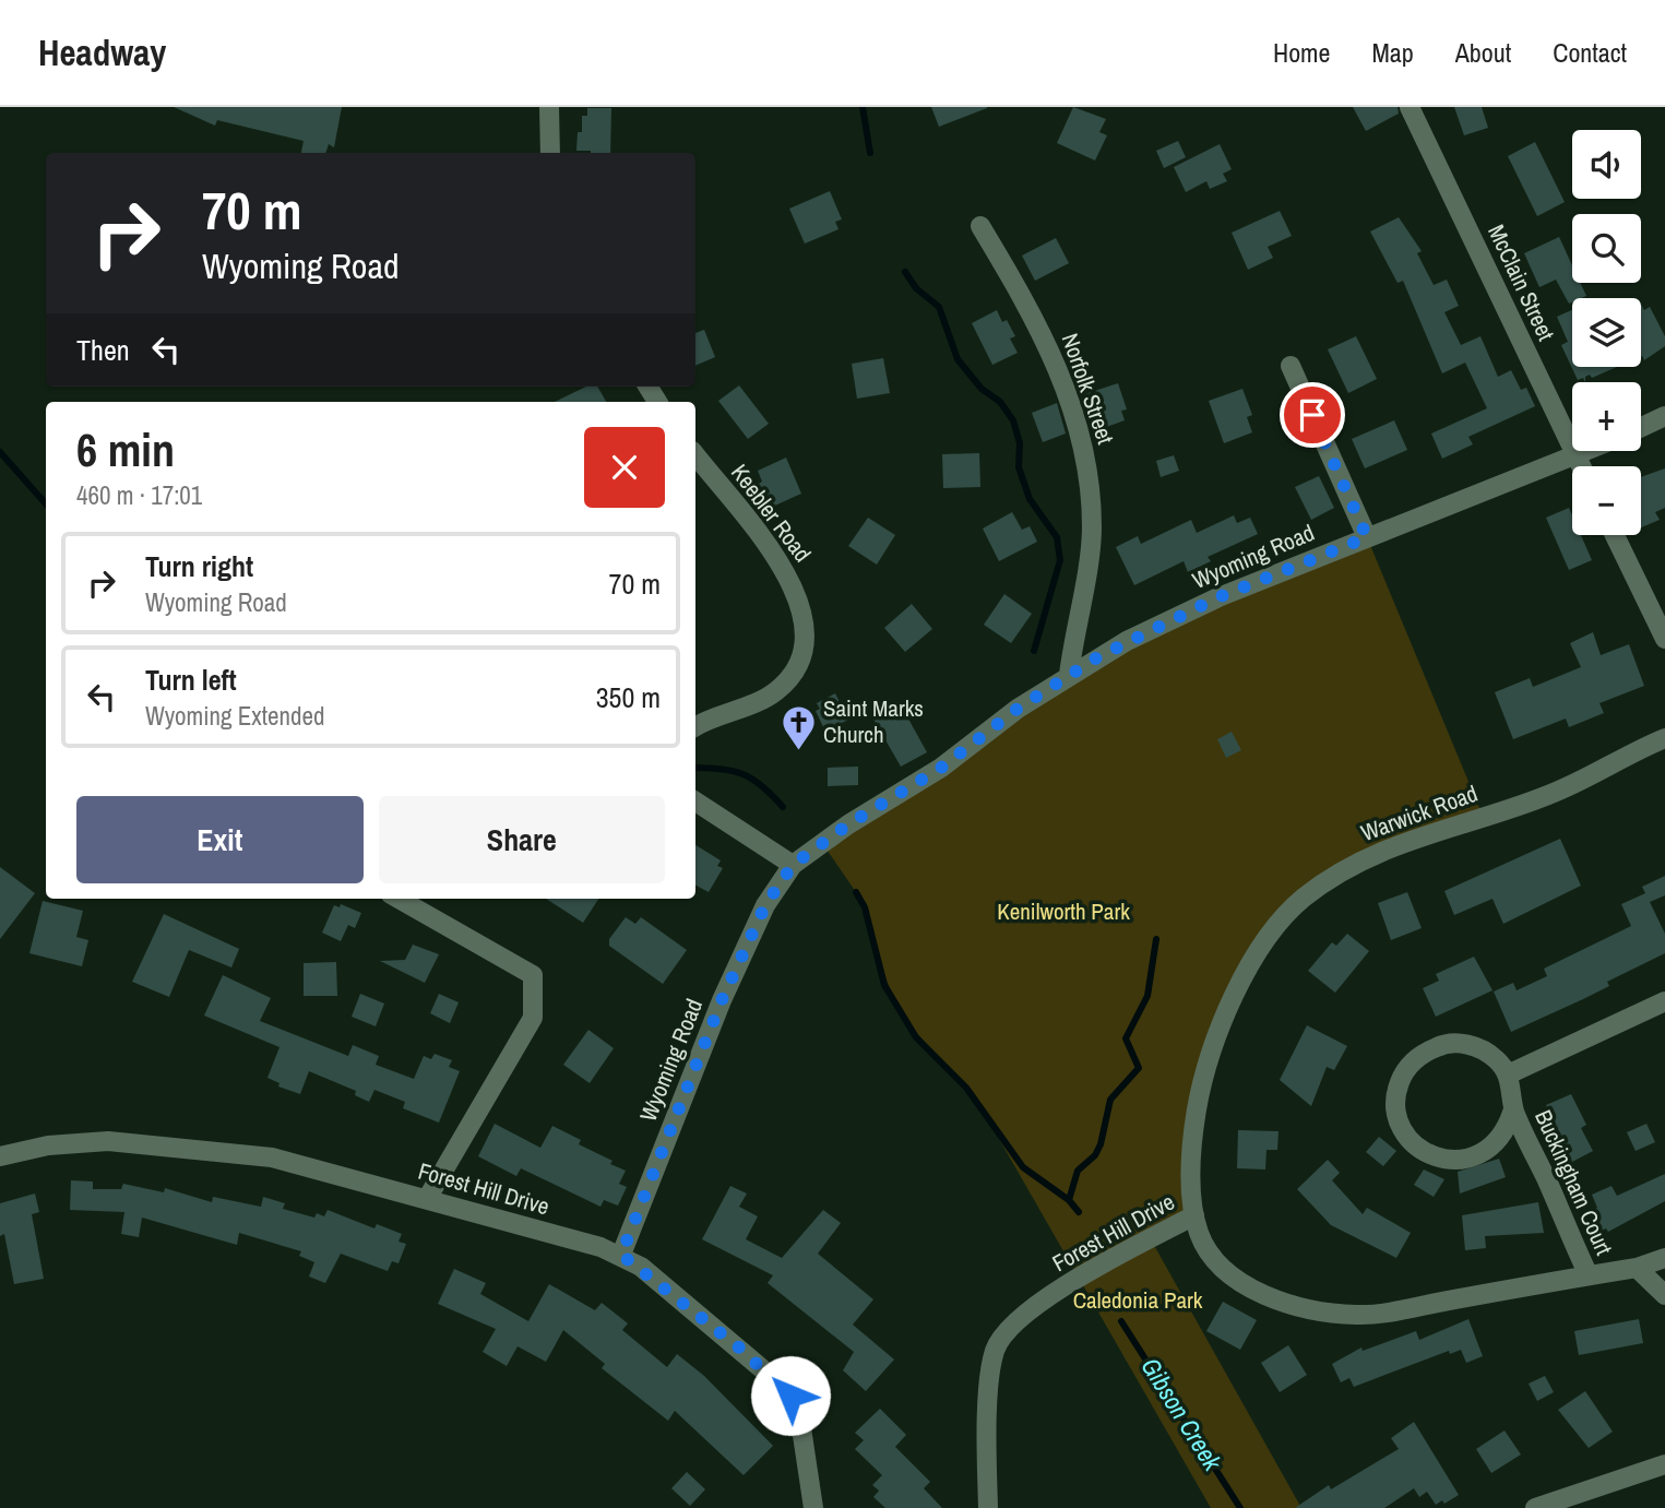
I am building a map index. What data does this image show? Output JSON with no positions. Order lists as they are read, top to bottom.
{
  "streets": {
    "street": [
      "McClain Street",
      "Norfolk Street",
      "Keebler Road",
      "Wyoming Road",
      "Warwick Road",
      "Buckingham Court",
      "Forest Hill Drive"
    ]
  },
  "crossings": [
    ["McClain Street", "Wyoming Road"],
    ["Norfolk Street", "Wyoming Road"],
    ["Wyoming Road", "Forest Hill Drive"],
    ["Warwick Road", "Forest Hill Drive"],
    ["Buckingham Court", "Forest Hill Drive"]
  ],
  "water": ["Gibson Creek"],
  "parks": ["Kenilworth Park", "Caledonia Park"],
  "places": {
    "church": ["Saint Marks Church"]
  },
  "page": {
    "header": "Headway",
    "nav": [
      "Home",
      "Map",
      "About",
      "Contact"
    ],
    "map_buttons": ["+", "−"],
    "turn": ["70 m", "Wyoming Road"],
    "then": "Then",
    "heading": ["6 min", "460 m · 17:01"],
    "list": [
      {
        "name": "Turn right",
        "note": "Wyoming Road",
        "value": "70 m"
      },
      {
        "name": "Turn left",
        "note": "Wyoming Extended",
        "value": "350 m"
      }
    ],
    "buttons": ["Exit", "Share"]
  }
}
